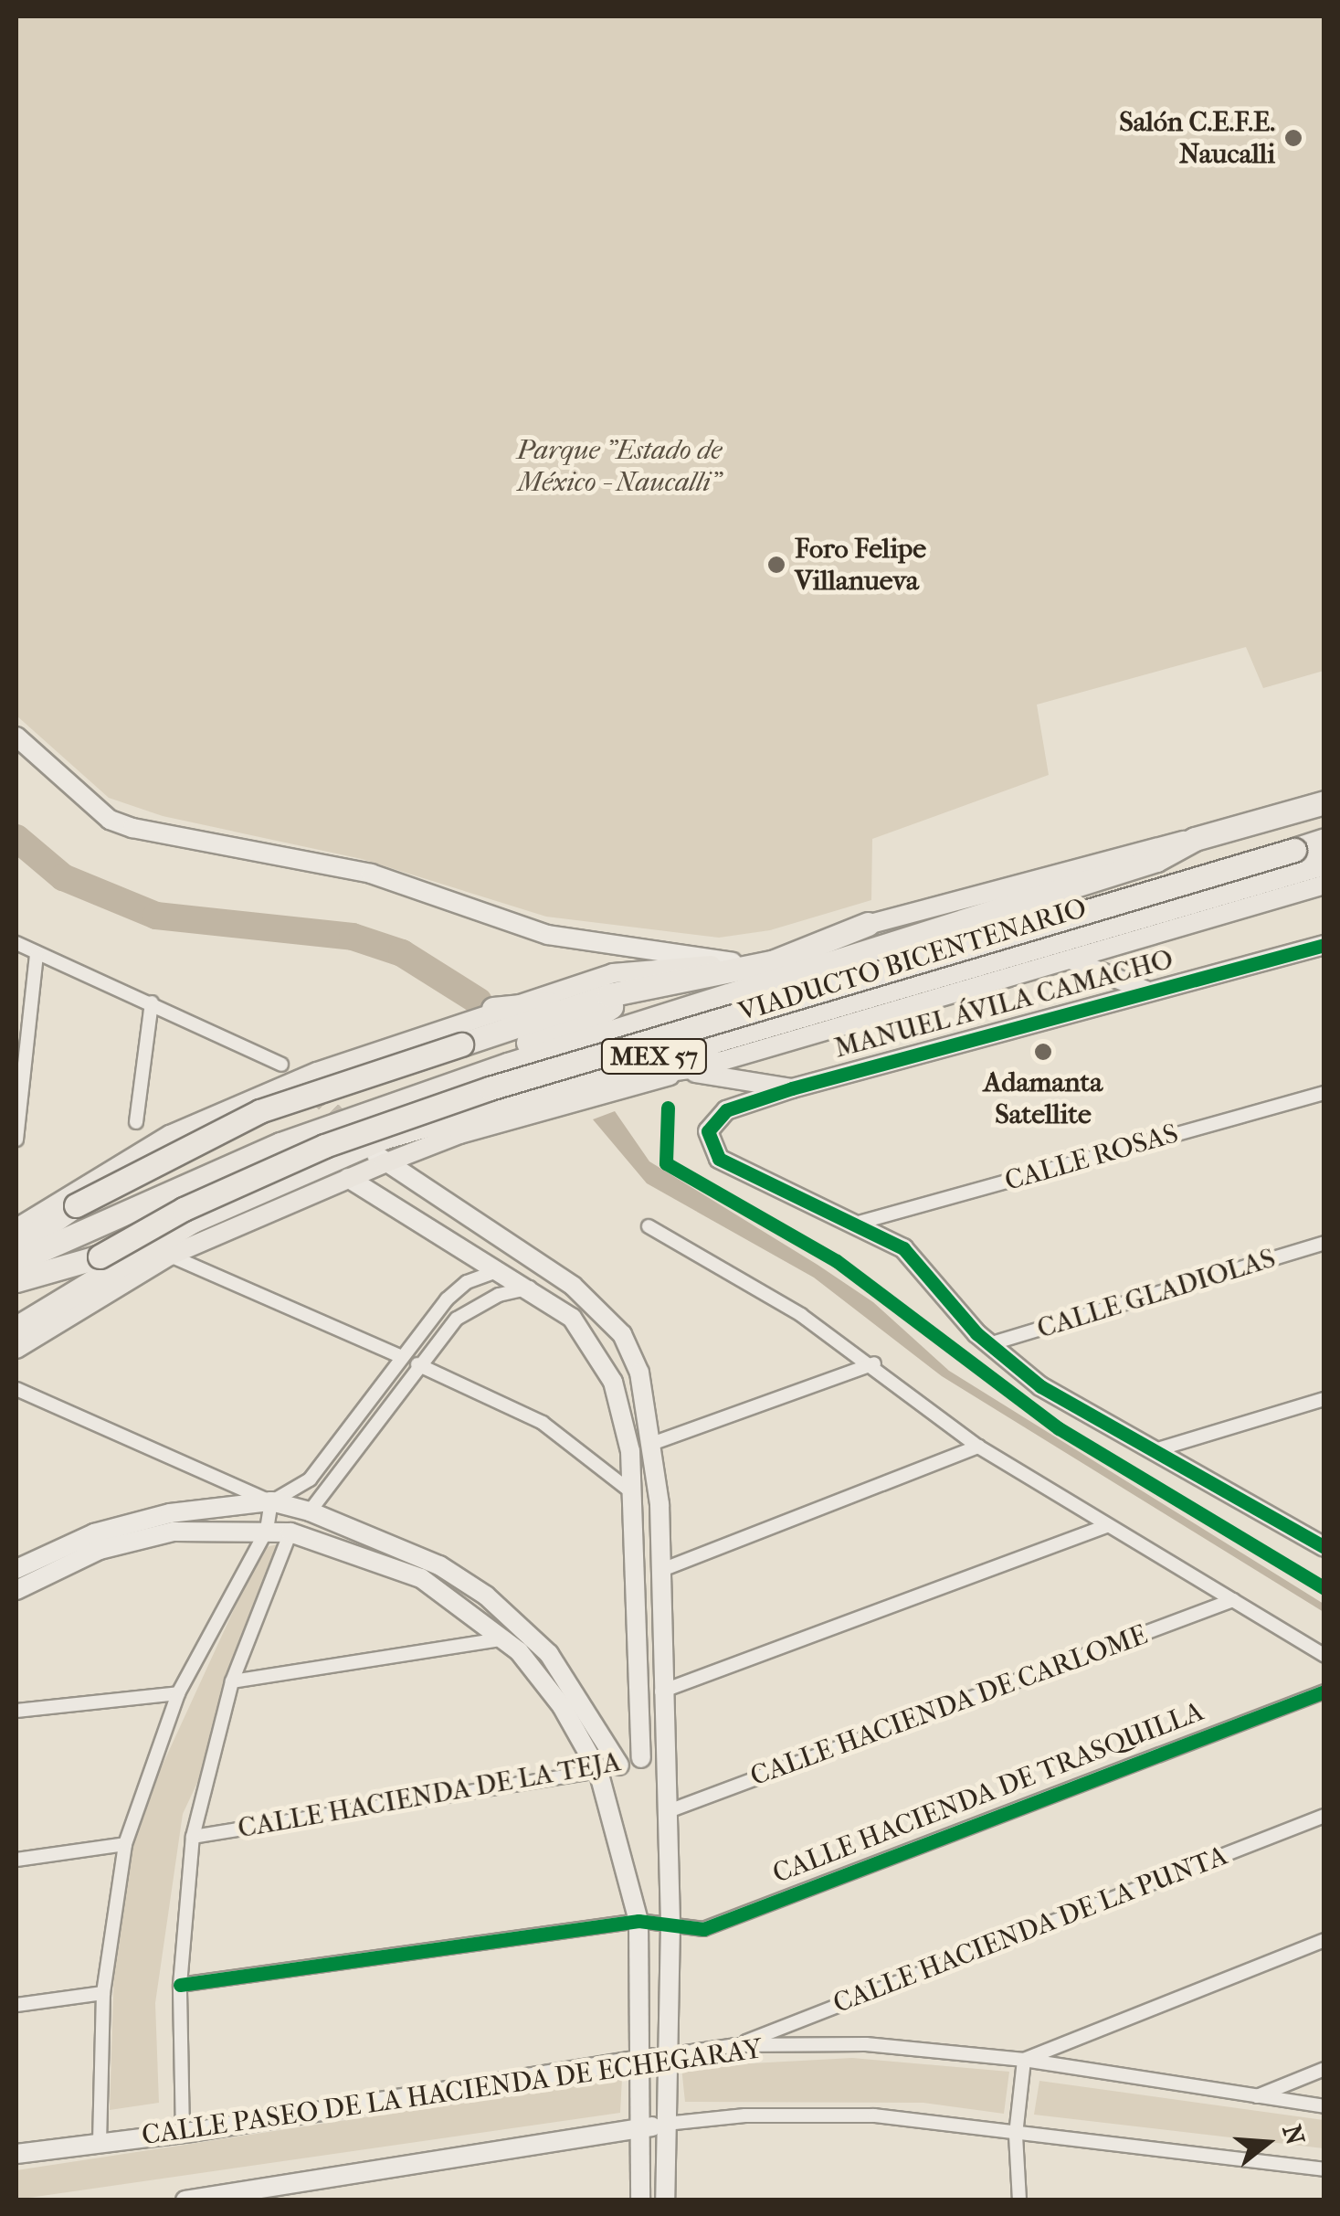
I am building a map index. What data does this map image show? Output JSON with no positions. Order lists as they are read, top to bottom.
{
  "streets": {
    "highway": ["VIADUCTO BICENTENARIO", "MEX 57"],
    "main road": ["MANUEL ÁVILA CAMACHO", "CALLE HACIENDA DE LA TEJA", "CALLE PASEO DE LA HACIENDA DE ECHEGARAY"],
    "street": [
      "CALLE ROSAS",
      "CALLE GLADIOLAS",
      "CALLE HACIENDA DE CARLOME",
      "CALLE HACIENDA DE TRASQUILLA",
      "CALLE HACIENDA DE LA PUNTA"
    ]
  },
  "crossings": [
    ["VIADUCTO BICENTENARIO", "MEX 57"],
    ["MANUEL ÁVILA CAMACHO", "CALLE ROSAS"],
    ["CALLE HACIENDA DE LA PUNTA", "CALLE PASEO DE LA HACIENDA DE ECHEGARAY"]
  ],
  "parks": ["Parque \"Estado de México - Naucalli\""],
  "places": ["Salón C.E.F.E. Naucalli", "Foro Felipe Villanueva", "Adamanta Satellite"],
  "north": "right"
}
